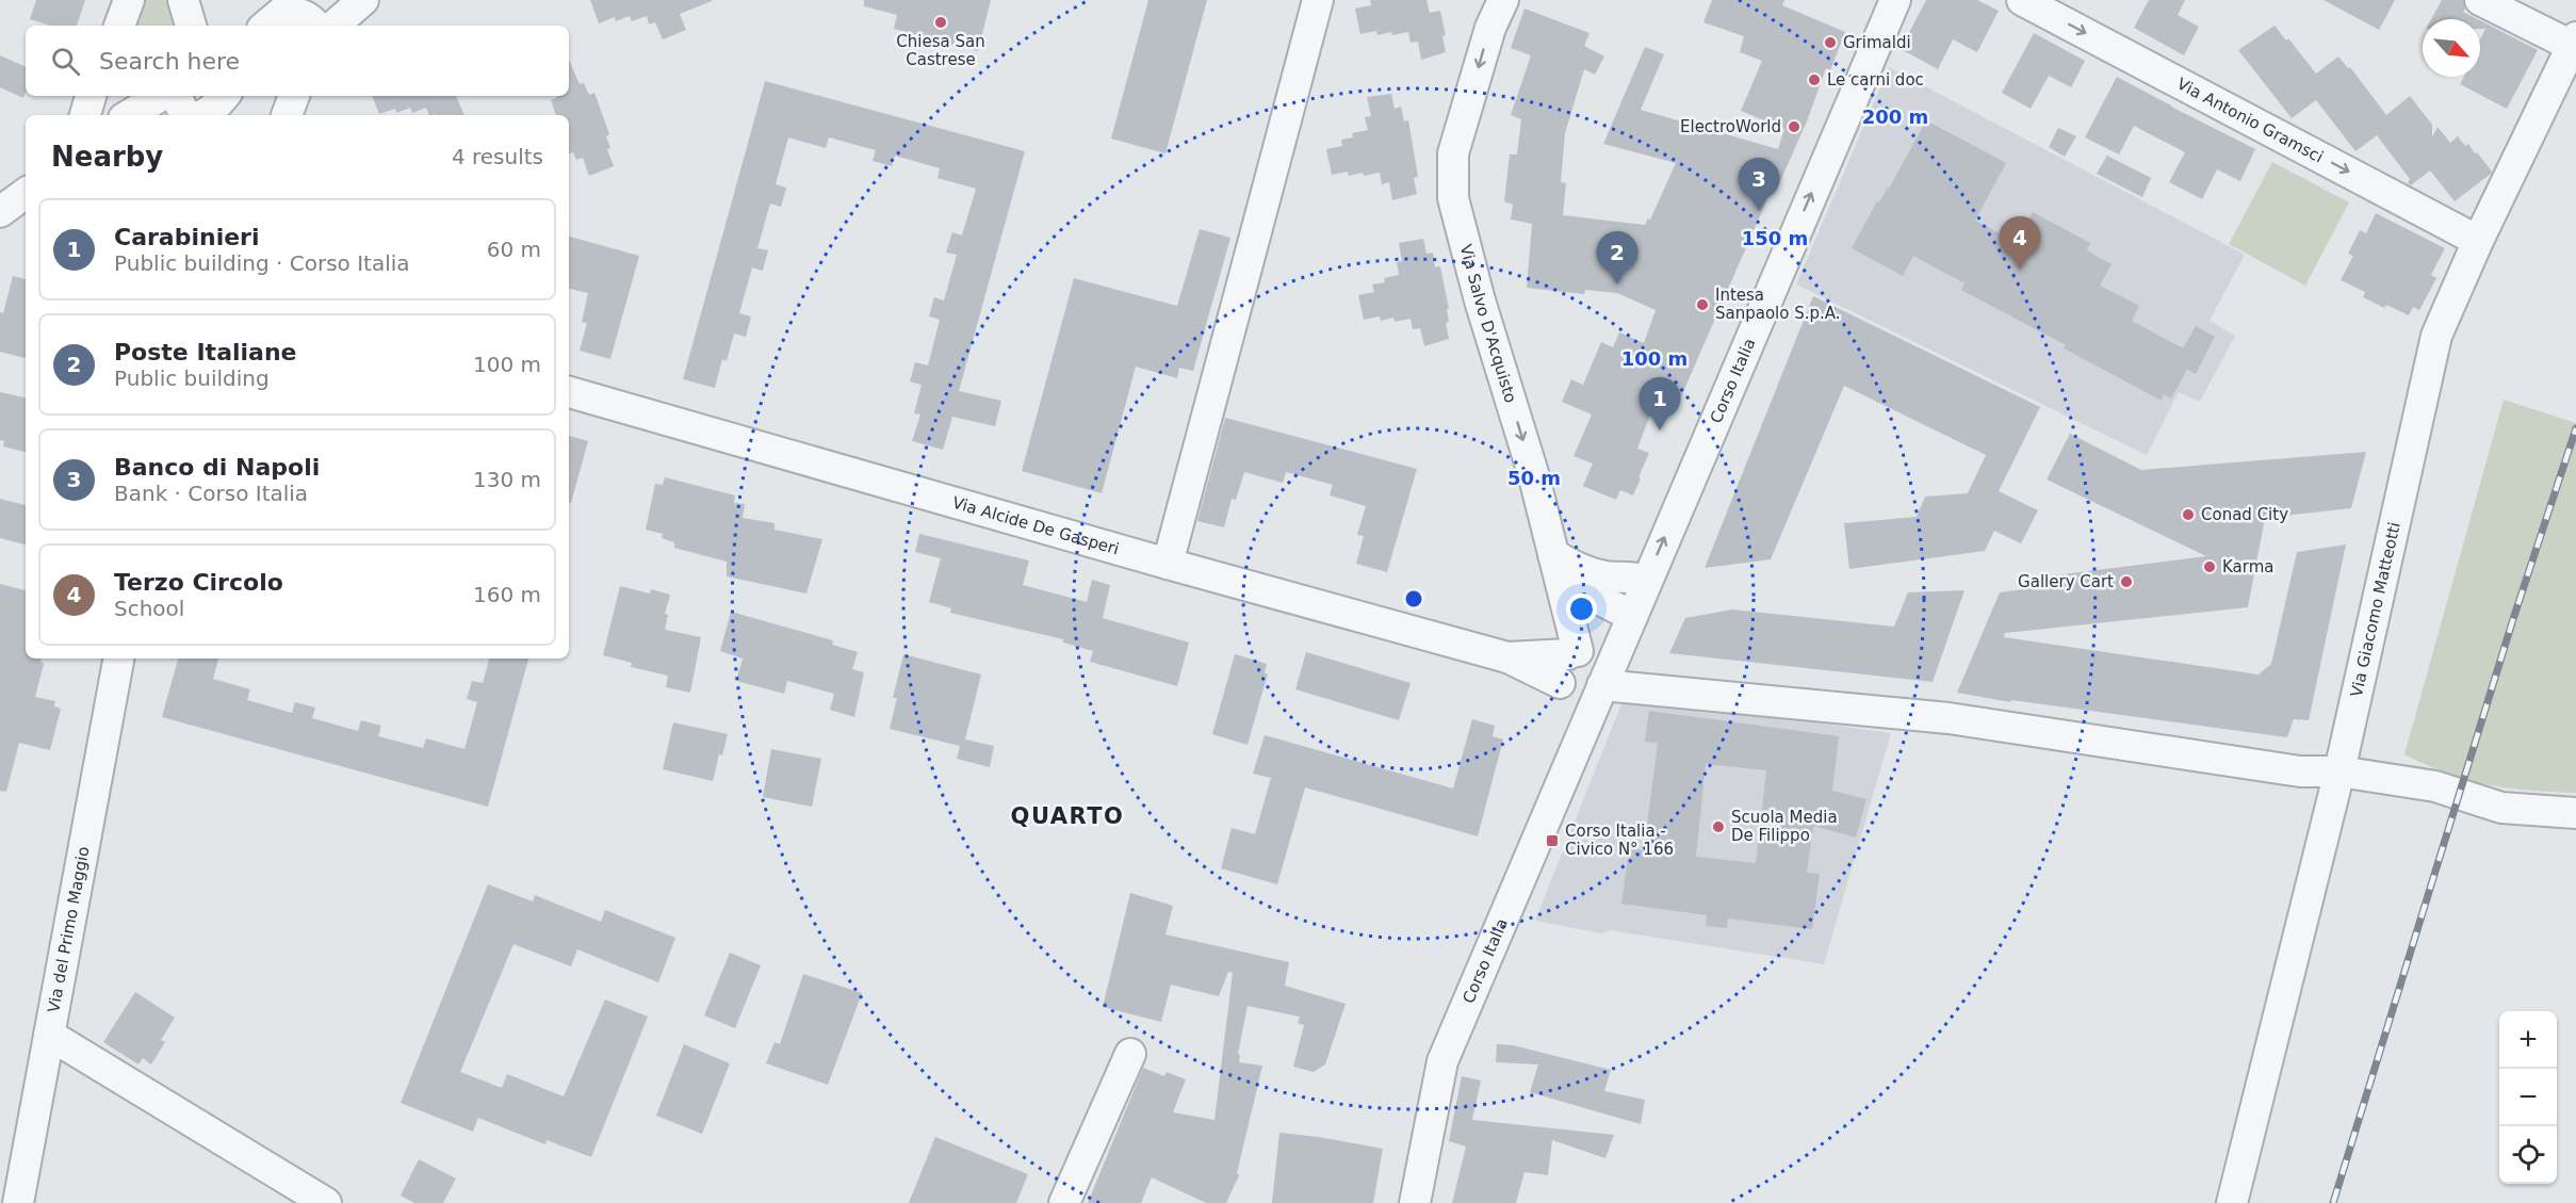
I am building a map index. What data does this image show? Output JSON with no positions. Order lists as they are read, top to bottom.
{
  "streets": {
    "street": [
      "Via Antonio Gramsci",
      "Via Salvo D'Acquisto",
      "Corso Italia",
      "Via Alcide De Gasperi",
      "Via Giacomo Matteotti",
      "Via del Primo Maggio"
    ]
  },
  "crossings": [
    ["Via Antonio Gramsci", "Via Giacomo Matteotti"],
    ["Via Salvo D'Acquisto", "Corso Italia"],
    ["Via Salvo D'Acquisto", "Via Alcide De Gasperi"],
    ["Corso Italia", "Via Alcide De Gasperi"]
  ],
  "one_way": ["Via Antonio Gramsci", "Corso Italia"],
  "districts": ["QUARTO"],
  "places": {
    "other": [
      "Chiesa San Castrese",
      "Grimaldi",
      "Le carni doc",
      "ElectroWorld",
      "Intesa Sanpaolo S.p.A.",
      "Conad City",
      "Karma",
      "Gallery Cart",
      "Scuola Media De Filippo"
    ],
    "transit": ["Corso Italia - Civico N° 166"]
  },
  "north": "bottom right",
  "page": {
    "search": "Search here",
    "heading": ["Nearby", "4 results"],
    "pins": [
      "3",
      "4",
      "2",
      "1"
    ],
    "list": [
      {
        "mark": "1",
        "name": "Carabinieri",
        "note": "Public building · Corso Italia",
        "value": "60 m"
      },
      {
        "mark": "2",
        "name": "Poste Italiane",
        "note": "Public building",
        "value": "100 m"
      },
      {
        "mark": "3",
        "name": "Banco di Napoli",
        "note": "Bank · Corso Italia",
        "value": "130 m"
      },
      {
        "mark": "4",
        "name": "Terzo Circolo",
        "note": "School",
        "value": "160 m"
      }
    ],
    "map_buttons": ["+", "−"]
  },
  "rings": [
    "200 m",
    "150 m",
    "100 m",
    "50 m"
  ]
}
